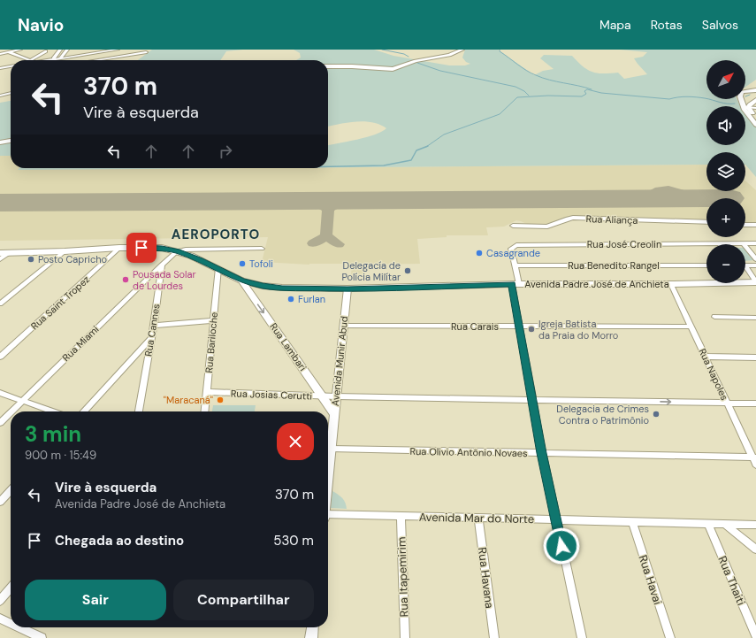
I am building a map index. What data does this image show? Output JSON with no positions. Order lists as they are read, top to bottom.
{
  "streets": {
    "main road": ["Avenida Padre José de Anchieta"],
    "street": [
      "Rua Aliança",
      "Rua José Creolin",
      "Rua Benedito Rangel",
      "Rua Saint Tropez",
      "Rua Carais",
      "Rua Cannes",
      "Rua Bariloche",
      "Rua Miami",
      "Rua Lambari",
      "Avenida Munir Abud",
      "Rua Napoles",
      "Rua Josias Cerutti",
      "Rua Olivio Antônio Novaes",
      "Avenida Mar do Norte",
      "Rua Itapemirim",
      "Rua Havana",
      "Rua Havai",
      "Rua Thaiti"
    ]
  },
  "crossings": [
    ["Rua José Creolin", "Rua Benedito Rangel"],
    ["Avenida Padre José de Anchieta", "Rua Saint Tropez"],
    ["Avenida Padre José de Anchieta", "Rua Bariloche"],
    ["Avenida Padre José de Anchieta", "Rua Lambari"],
    ["Avenida Padre José de Anchieta", "Avenida Munir Abud"],
    ["Avenida Padre José de Anchieta", "Rua Napoles"],
    ["Rua Carais", "Avenida Munir Abud"],
    ["Rua Carais", "Rua Napoles"],
    ["Rua Cannes", "Rua Miami"],
    ["Rua Bariloche", "Rua Josias Cerutti"],
    ["Rua Lambari", "Avenida Munir Abud"],
    ["Rua Lambari", "Rua Josias Cerutti"],
    ["Avenida Munir Abud", "Rua Josias Cerutti"],
    ["Avenida Munir Abud", "Rua Olivio Antônio Novaes"],
    ["Rua Napoles", "Rua Josias Cerutti"],
    ["Rua Napoles", "Rua Olivio Antônio Novaes"],
    ["Avenida Mar do Norte", "Rua Itapemirim"],
    ["Avenida Mar do Norte", "Rua Havana"],
    ["Avenida Mar do Norte", "Rua Havai"],
    ["Avenida Mar do Norte", "Rua Thaiti"]
  ],
  "one_way": ["Rua Lambari", "Rua Josias Cerutti"],
  "districts": ["AEROPORTO"],
  "places": [
    "Casagrande",
    "Posto Capricho",
    "Tofoli",
    "Delegacía de Polícia Milítar",
    "Pousada Solar de Lourdes",
    "Furlan",
    "Igreja Batista da Praia do Morro",
    "\"Maracaná\"",
    "Delegacia de Crimes Contra o Patrimônio"
  ],
  "north": "top right",
  "page": {
    "header": "Navio",
    "nav": ["Mapa", "Rotas", "Salvos"],
    "map_buttons": ["+", "−"],
    "turn": ["370 m", "Vire à esquerda"],
    "heading": ["3 min", "900 m · 15:49"],
    "list": [
      {
        "name": "Vire à esquerda",
        "note": "Avenida Padre José de Anchieta",
        "value": "370 m"
      },
      {
        "name": "Chegada ao destino",
        "value": "530 m"
      }
    ],
    "buttons": ["Sair", "Compartilhar"]
  }
}
